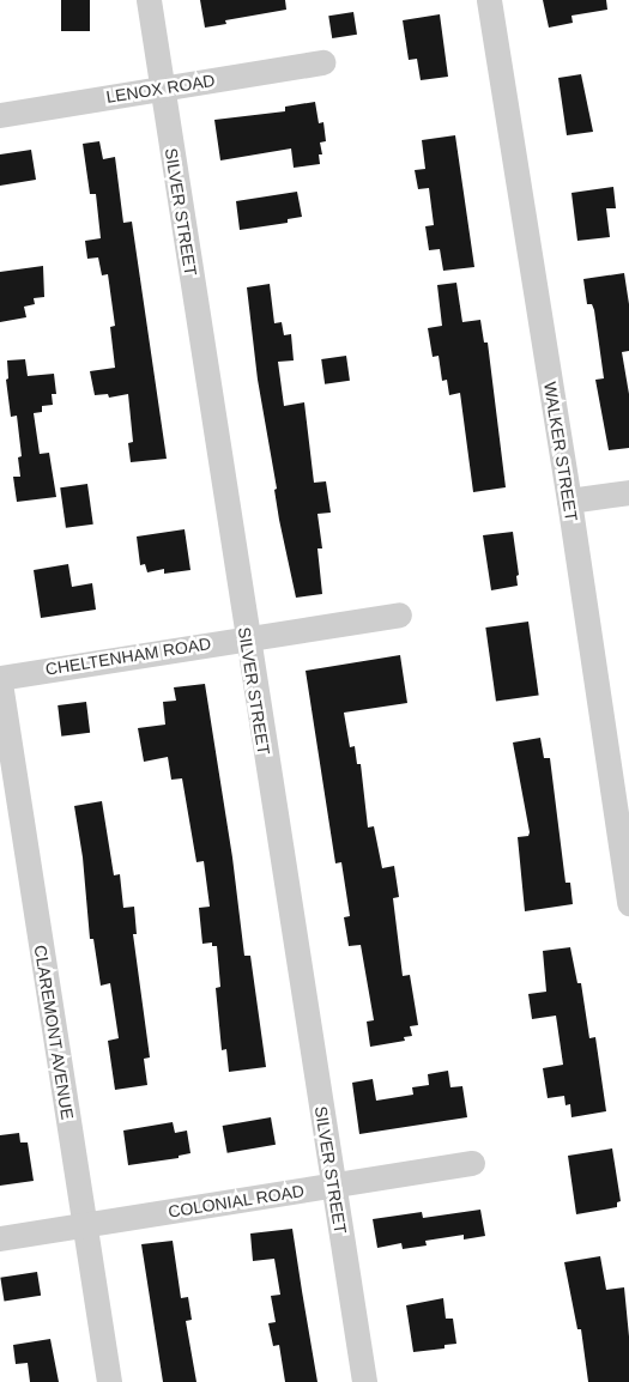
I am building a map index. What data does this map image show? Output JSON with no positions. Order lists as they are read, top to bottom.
{
  "streets": {
    "street": [
      "LENOX ROAD",
      "SILVER STREET",
      "WALKER STREET",
      "CHELTENHAM ROAD",
      "CLAREMONT AVENUE",
      "COLONIAL ROAD"
    ]
  },
  "crossings": [
    ["LENOX ROAD", "SILVER STREET"],
    ["SILVER STREET", "CHELTENHAM ROAD"],
    ["SILVER STREET", "COLONIAL ROAD"],
    ["CLAREMONT AVENUE", "COLONIAL ROAD"]
  ]
}
